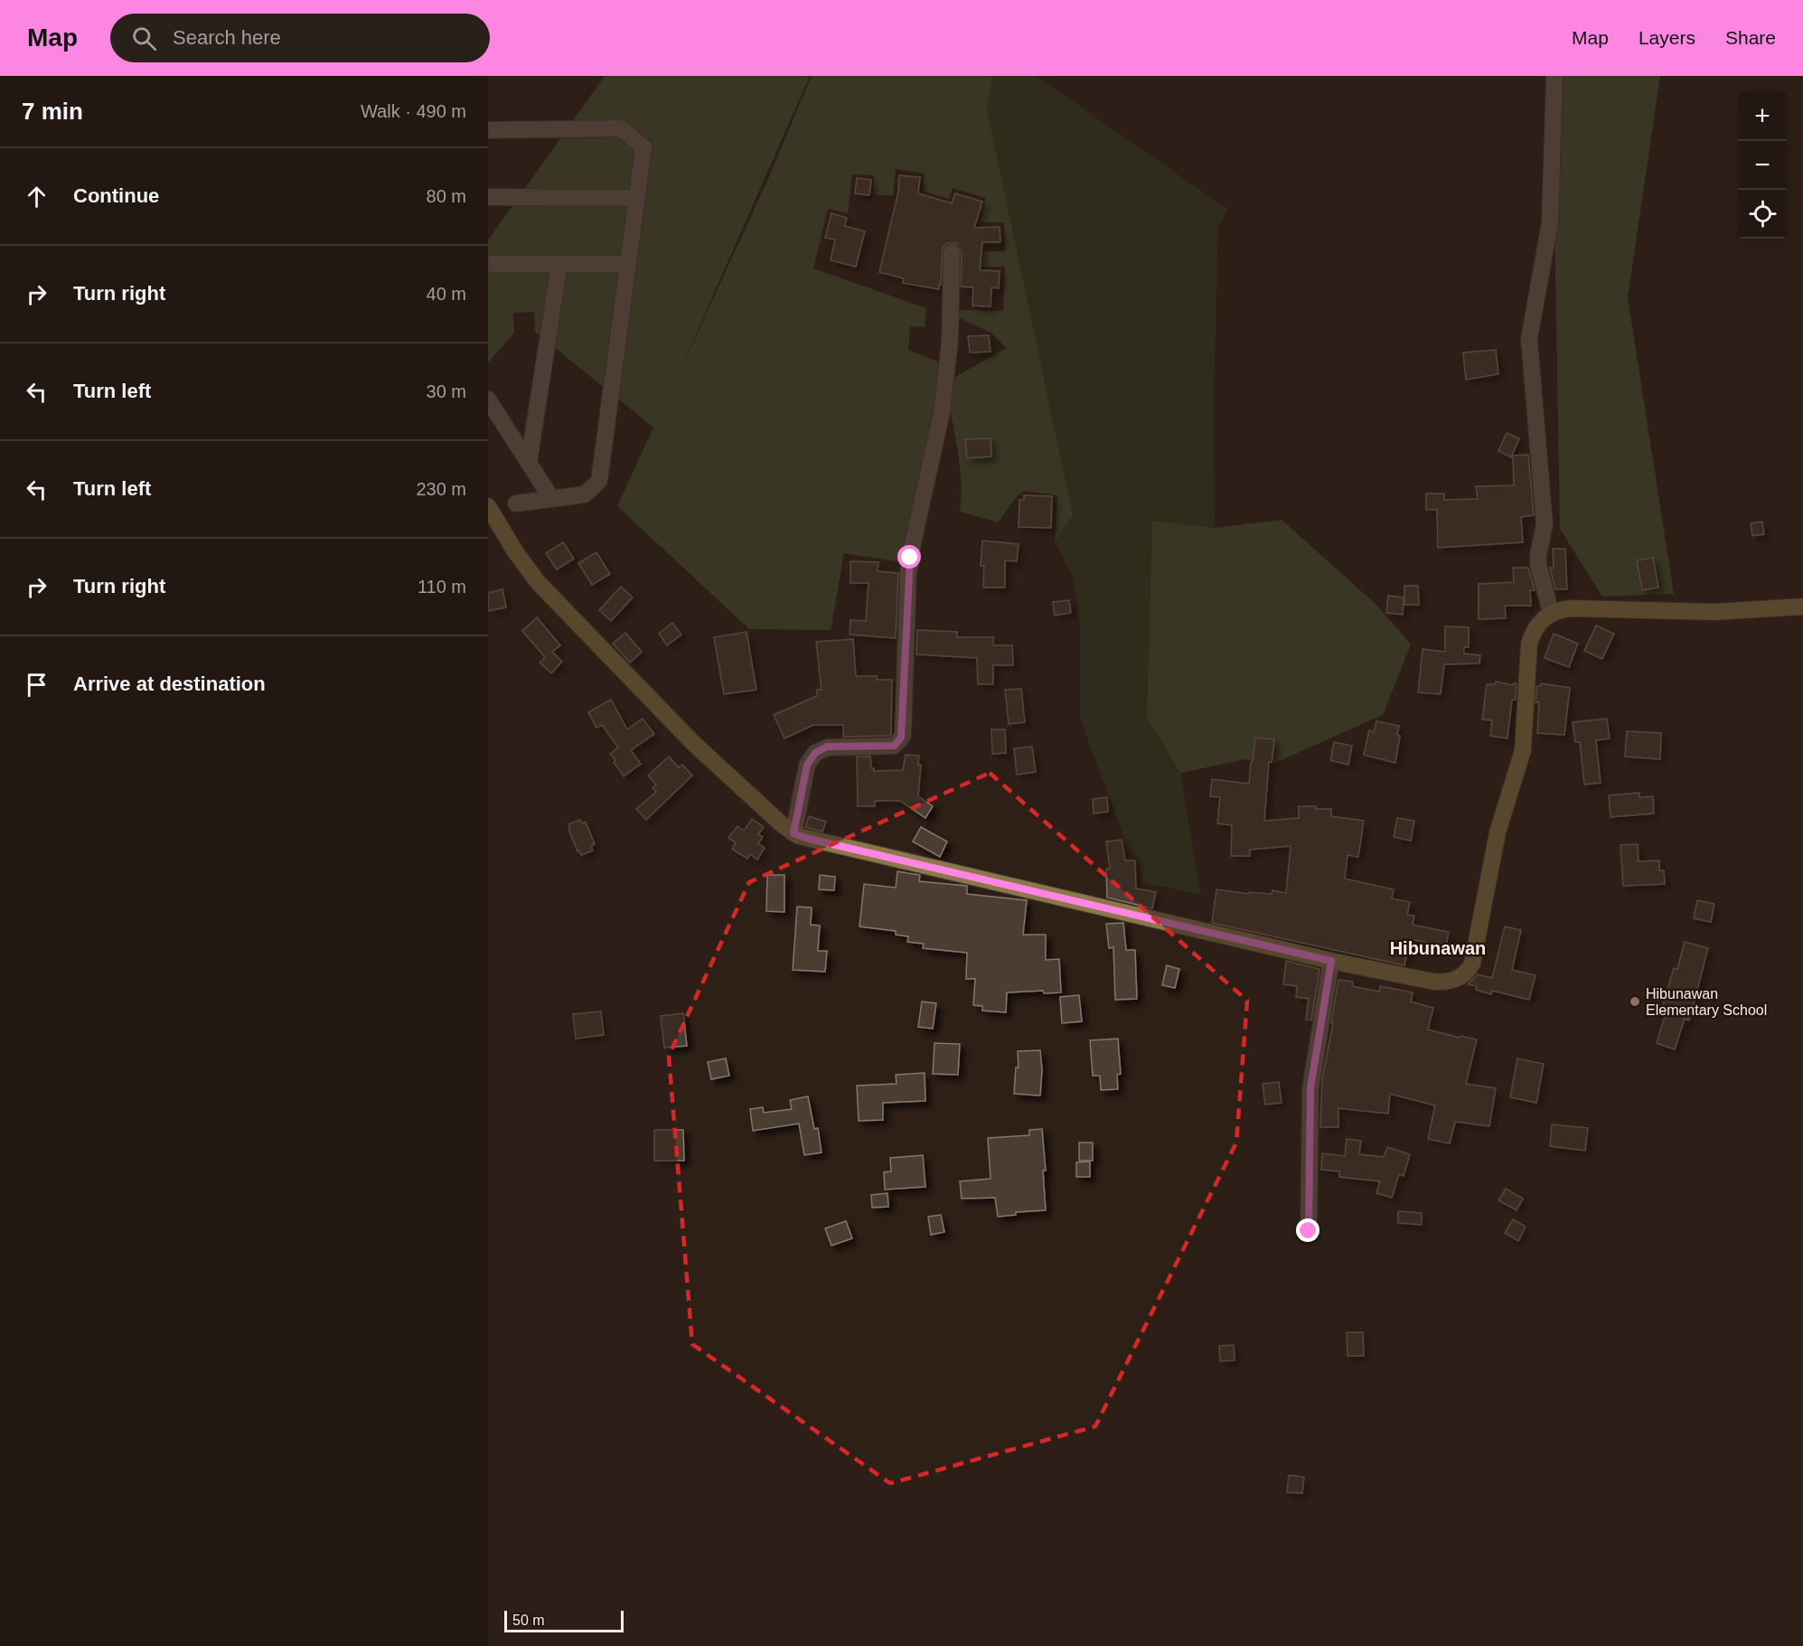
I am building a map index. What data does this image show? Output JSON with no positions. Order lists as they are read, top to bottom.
{
  "districts": ["Hibunawan"],
  "places": ["Hibunawan Elementary School"],
  "scale_bar": "50 m",
  "page": {
    "header": "Map",
    "search": "Search here",
    "nav": ["Map", "Layers", "Share"],
    "heading": ["7 min", "Walk · 490 m"],
    "map_buttons": ["+", "−"],
    "list": [
      ["Continue", "80 m"],
      ["Turn right", "40 m"],
      ["Turn left", "30 m"],
      ["Turn left", "230 m"],
      ["Turn right", "110 m"],
      "Arrive at destination"
    ],
    "scale": "50 m"
  }
}
